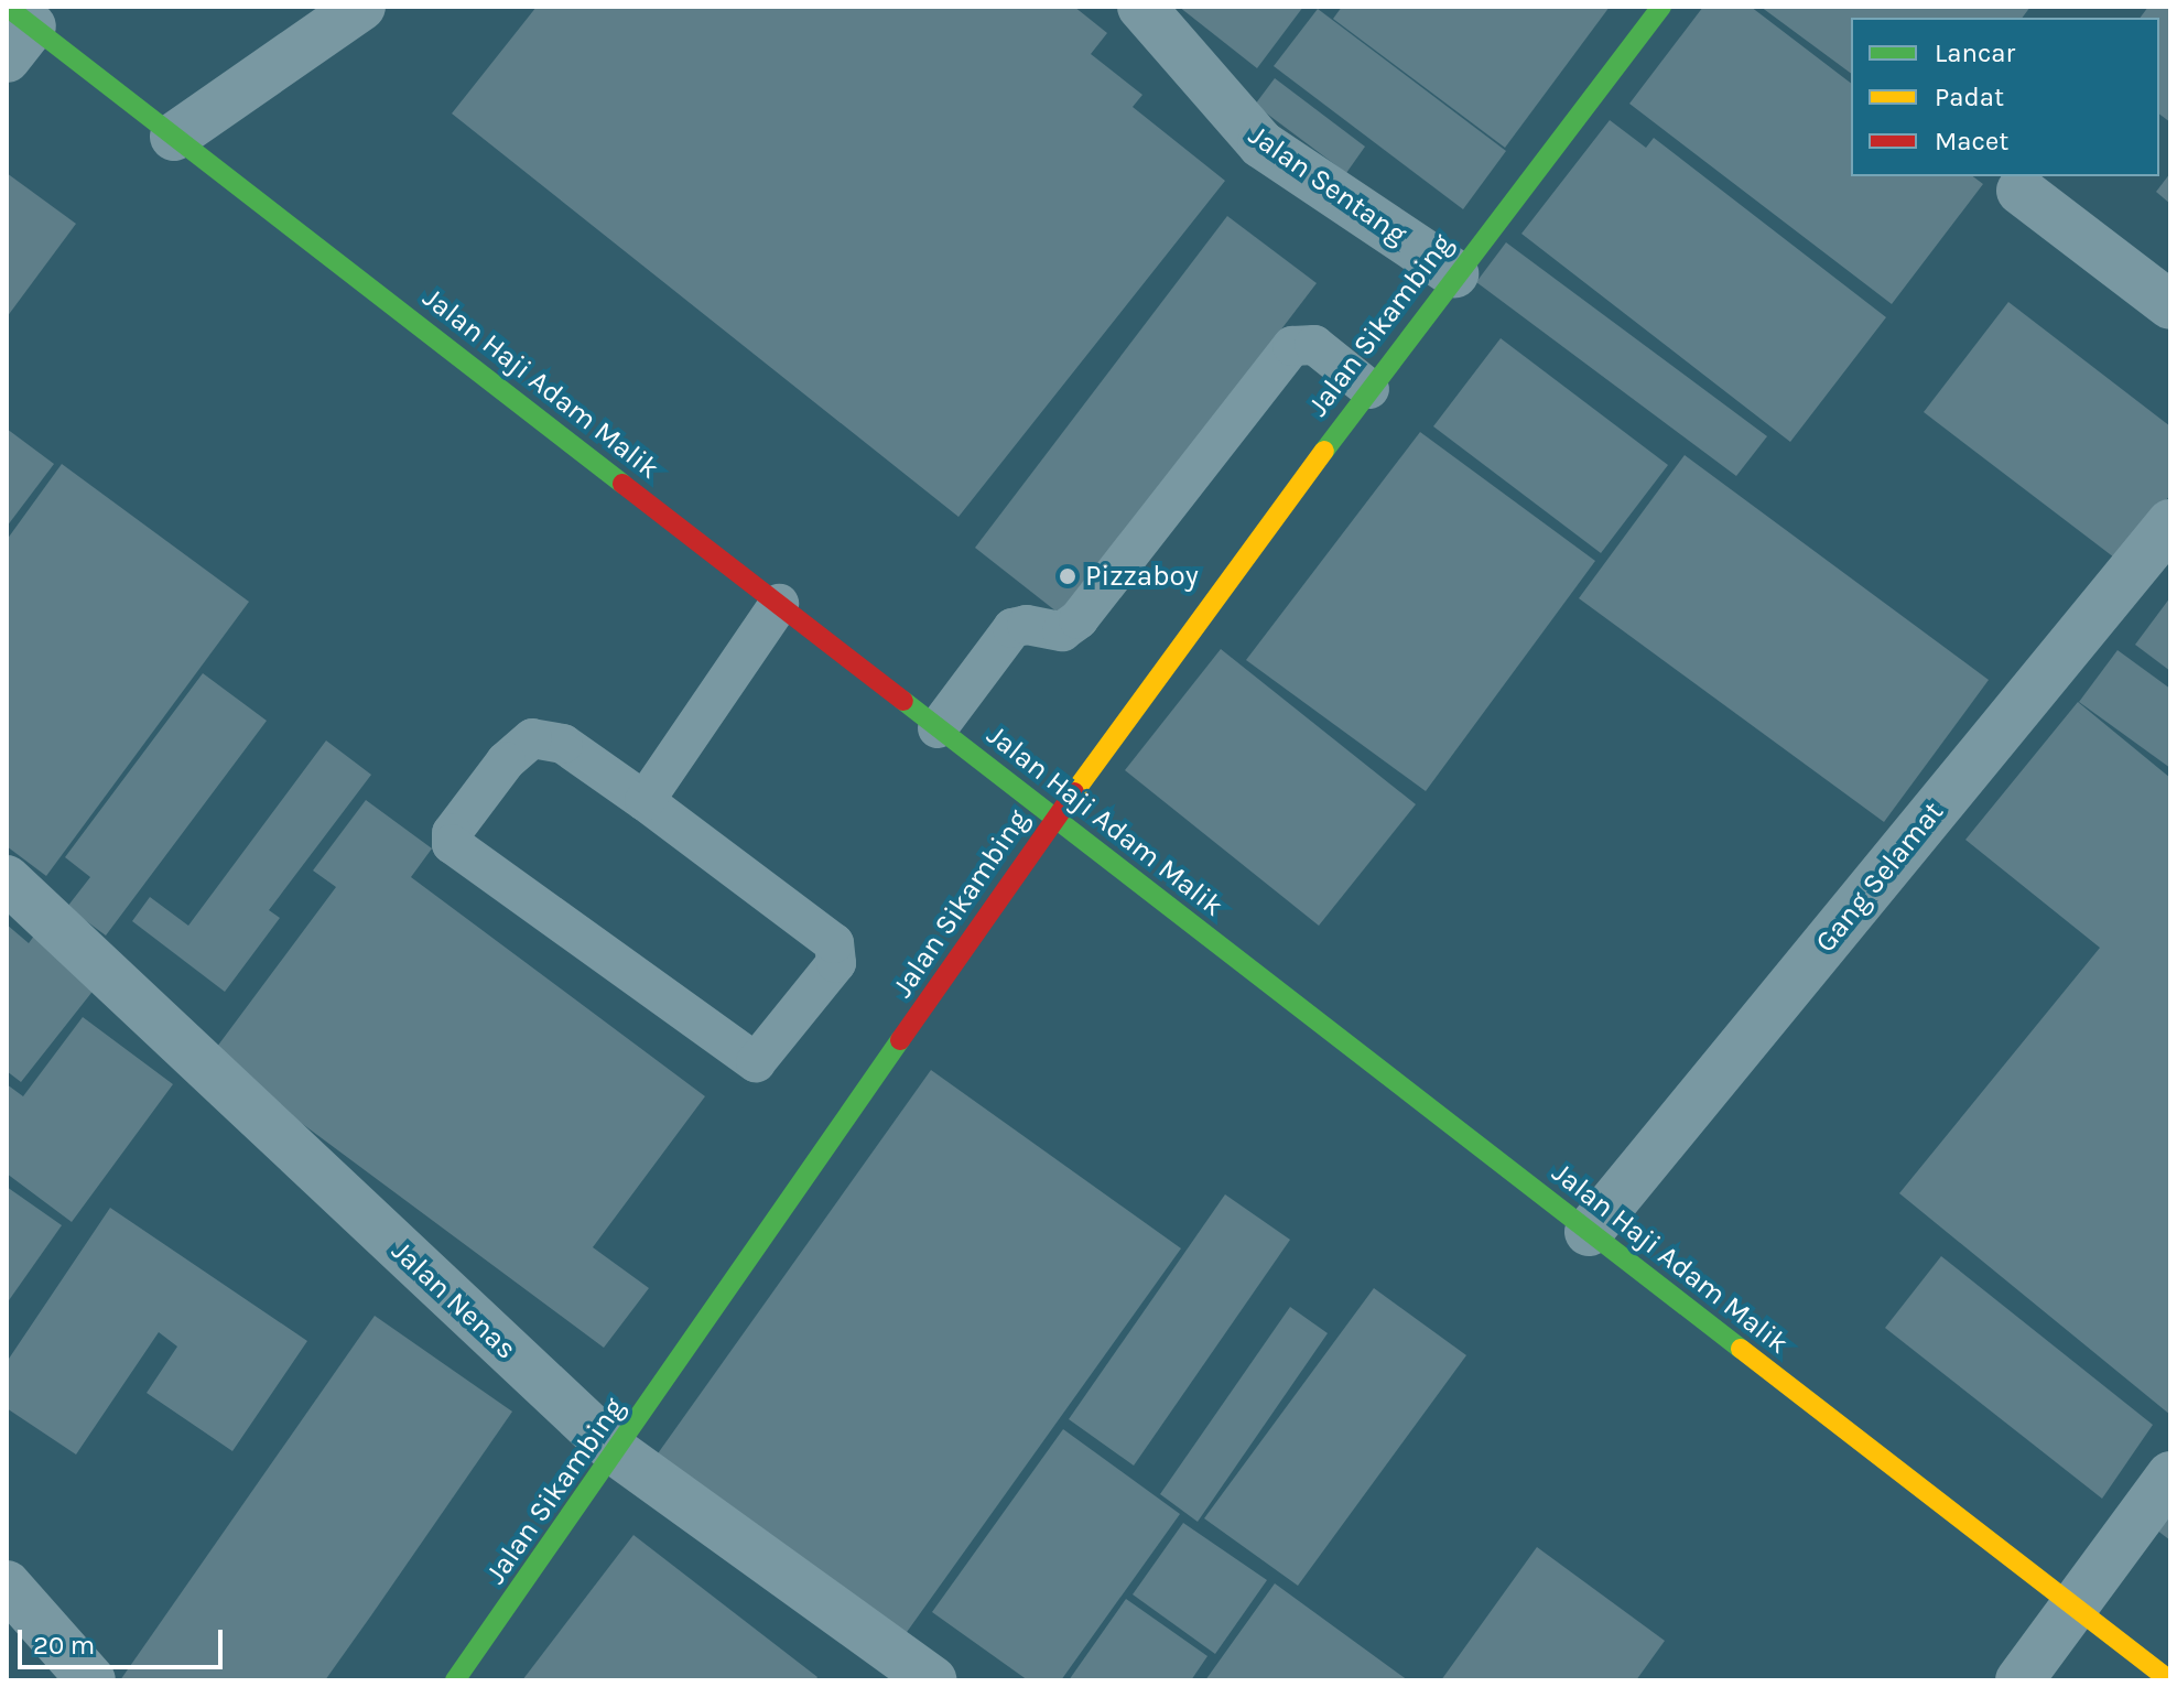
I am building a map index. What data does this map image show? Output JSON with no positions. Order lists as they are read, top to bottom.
{
  "streets": {
    "main road": ["Jalan Sikambing", "Jalan Haji Adam Malik"],
    "street": ["Jalan Sentang", "Gang Selamat", "Jalan Nenas"]
  },
  "crossings": [
    ["Jalan Sentang", "Jalan Sikambing"],
    ["Jalan Sikambing", "Jalan Haji Adam Malik"],
    ["Jalan Sikambing", "Jalan Nenas"],
    ["Jalan Haji Adam Malik", "Gang Selamat"]
  ],
  "places": ["Pizzaboy"],
  "legend": ["Lancar", "Padat", "Macet"],
  "scale_bar": "20 m"
}
